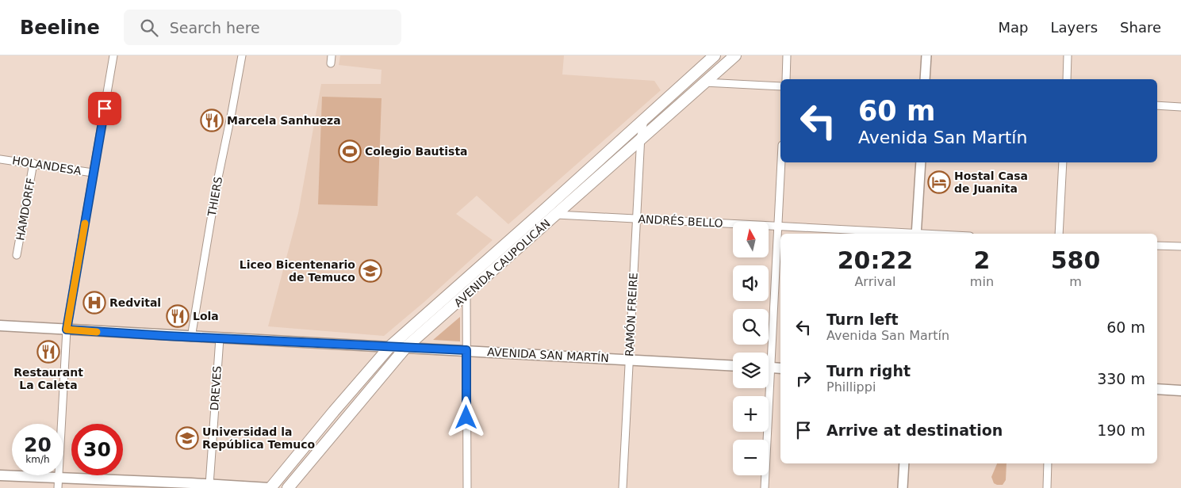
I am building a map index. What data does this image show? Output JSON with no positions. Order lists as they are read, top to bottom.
{
  "streets": {
    "main road": ["AVENIDA CAUPOLICÁN", "AVENIDA SAN MARTÍN"],
    "street": [
      "HOLANDESA",
      "THIERS",
      "HAMDORFF",
      "ANDRÉS BELLO",
      "RAMÓN FREIRE",
      "DREVES"
    ]
  },
  "crossings": [
    ["HOLANDESA", "HAMDORFF"],
    ["THIERS", "AVENIDA SAN MARTÍN"],
    ["ANDRÉS BELLO", "AVENIDA CAUPOLICÁN"],
    ["ANDRÉS BELLO", "RAMÓN FREIRE"],
    ["AVENIDA CAUPOLICÁN", "RAMÓN FREIRE"],
    ["AVENIDA CAUPOLICÁN", "AVENIDA SAN MARTÍN"],
    ["RAMÓN FREIRE", "AVENIDA SAN MARTÍN"],
    ["AVENIDA SAN MARTÍN", "DREVES"]
  ],
  "places": {
    "restaurant": ["Marcela Sanhueza", "Lola", "Restaurant La Caleta"],
    "sports": ["Colegio Bautista"],
    "hotel": ["Hostal Casa de Juanita"],
    "school or university": ["Liceo Bicentenario de Temuco", "Universidad la República Temuco"],
    "hospital": ["Redvital"]
  },
  "north": "top",
  "page": {
    "header": "Beeline",
    "search": "Search here",
    "nav": ["Map", "Layers", "Share"],
    "turn": ["60 m", "Avenida San Martín"],
    "map_buttons": ["+", "−"],
    "eta": [
      "20:22",
      "Arrival",
      "2",
      "min",
      "580",
      "m"
    ],
    "list": [
      {
        "name": "Turn left",
        "note": "Avenida San Martín",
        "value": "60 m"
      },
      {
        "name": "Turn right",
        "note": "Phillippi",
        "value": "330 m"
      },
      {
        "name": "Arrive at destination",
        "value": "190 m"
      }
    ],
    "speed": "20 km/h",
    "limit": "30"
  }
}
